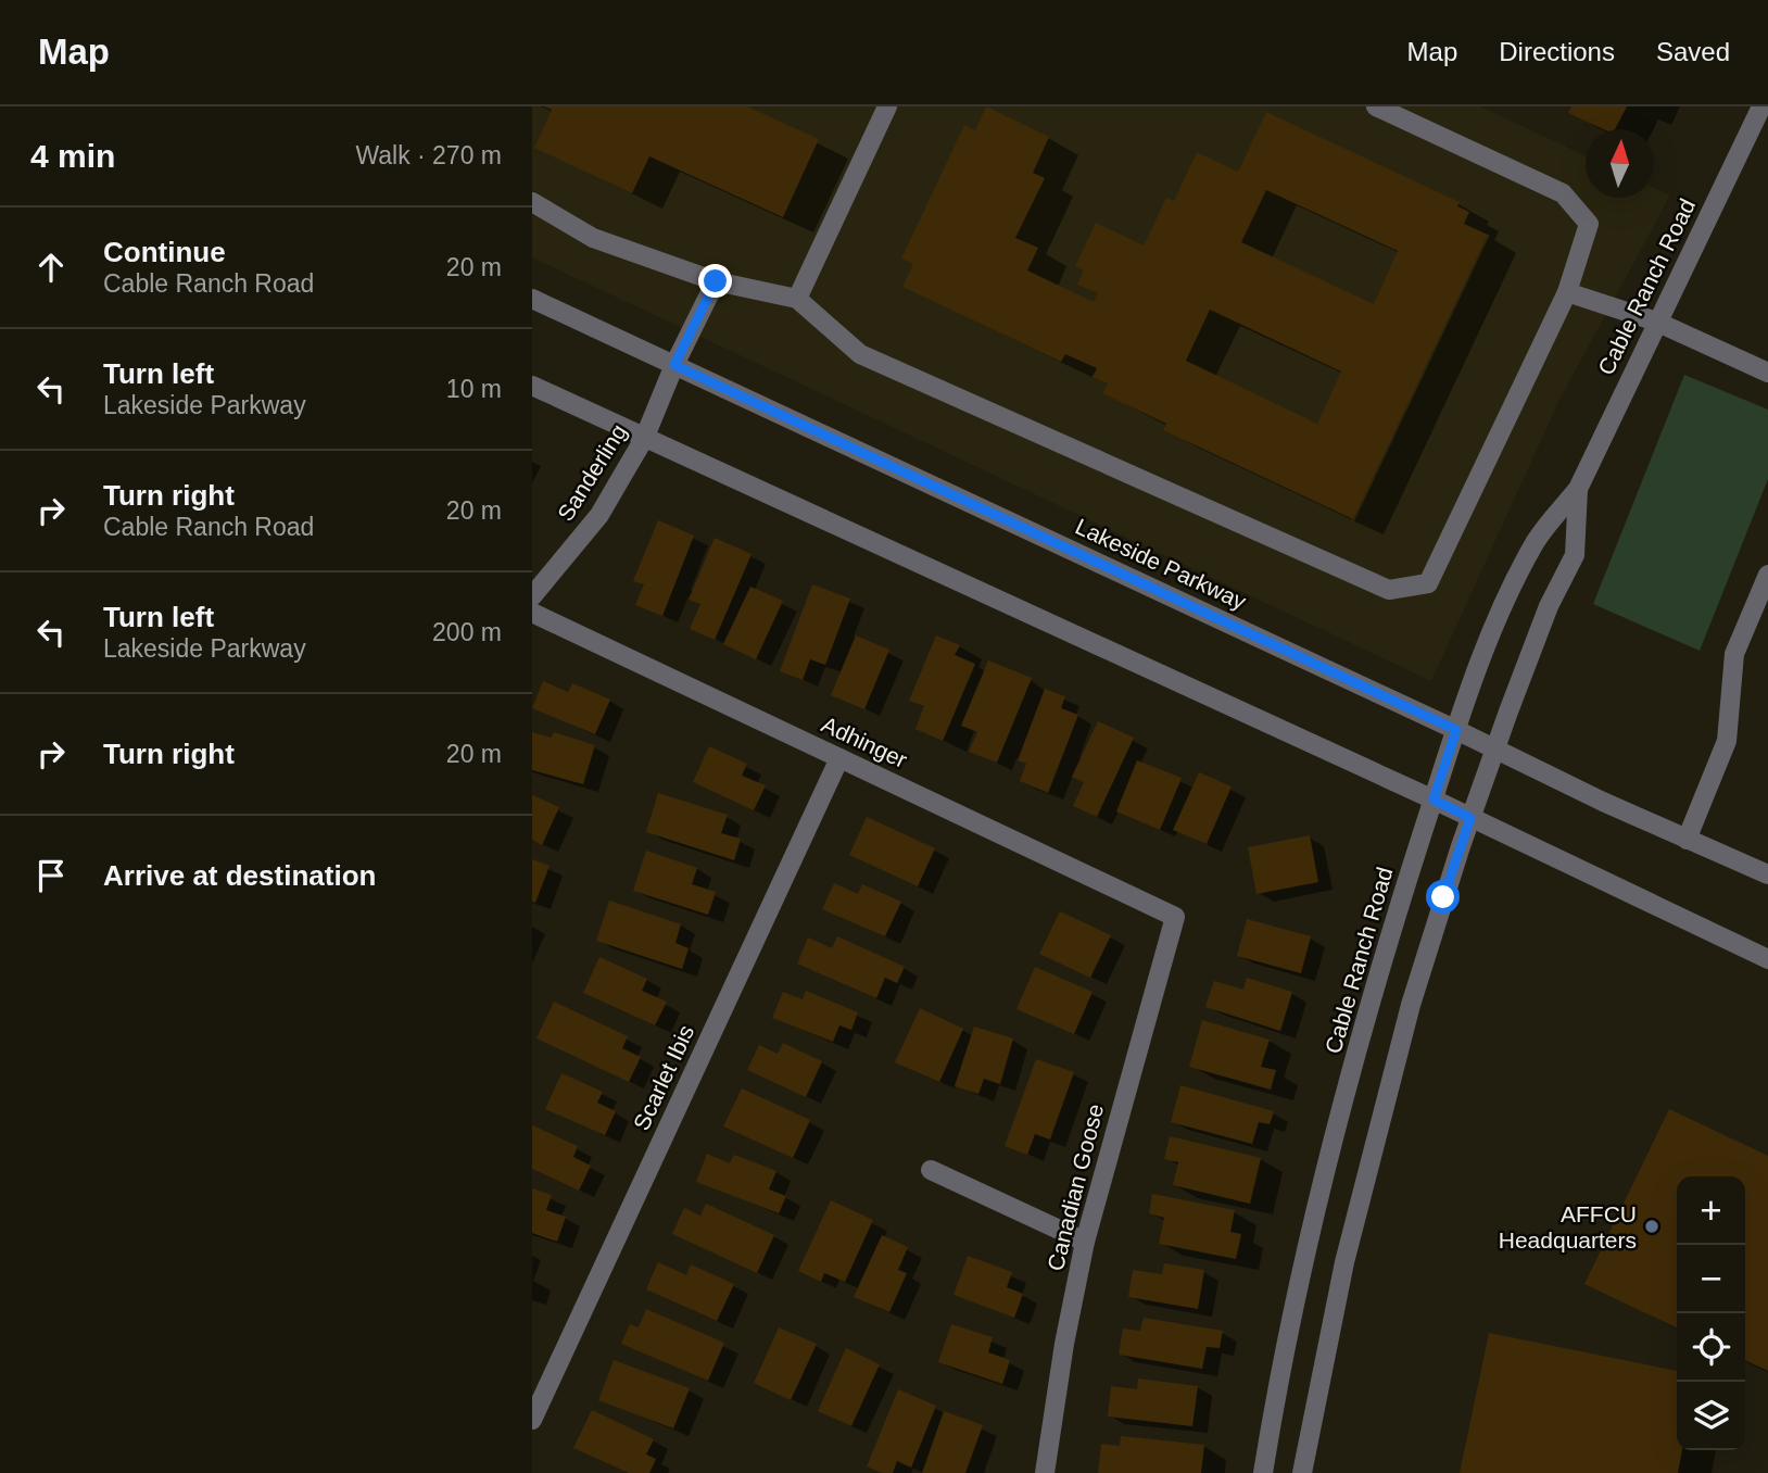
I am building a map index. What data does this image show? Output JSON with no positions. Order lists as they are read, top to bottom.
{
  "streets": {
    "street": [
      "Cable Ranch Road",
      "Sanderling",
      "Lakeside Parkway",
      "Adhinger",
      "Scarlet Ibis",
      "Canadian Goose"
    ]
  },
  "crossings": [
    ["Cable Ranch Road", "Lakeside Parkway"],
    ["Sanderling", "Lakeside Parkway"],
    ["Adhinger", "Scarlet Ibis"],
    ["Adhinger", "Canadian Goose"]
  ],
  "places": ["AFFCU Headquarters"],
  "north": "top",
  "page": {
    "header": "Map",
    "nav": ["Map", "Directions", "Saved"],
    "heading": ["4 min", "Walk · 270 m"],
    "list": [
      ["Continue", "Cable Ranch Road", "20 m"],
      ["Turn left", "Lakeside Parkway", "10 m"],
      ["Turn right", "Cable Ranch Road", "20 m"],
      ["Turn left", "Lakeside Parkway", "200 m"],
      ["Turn right", "20 m"],
      "Arrive at destination"
    ],
    "map_buttons": ["+", "−"]
  }
}
